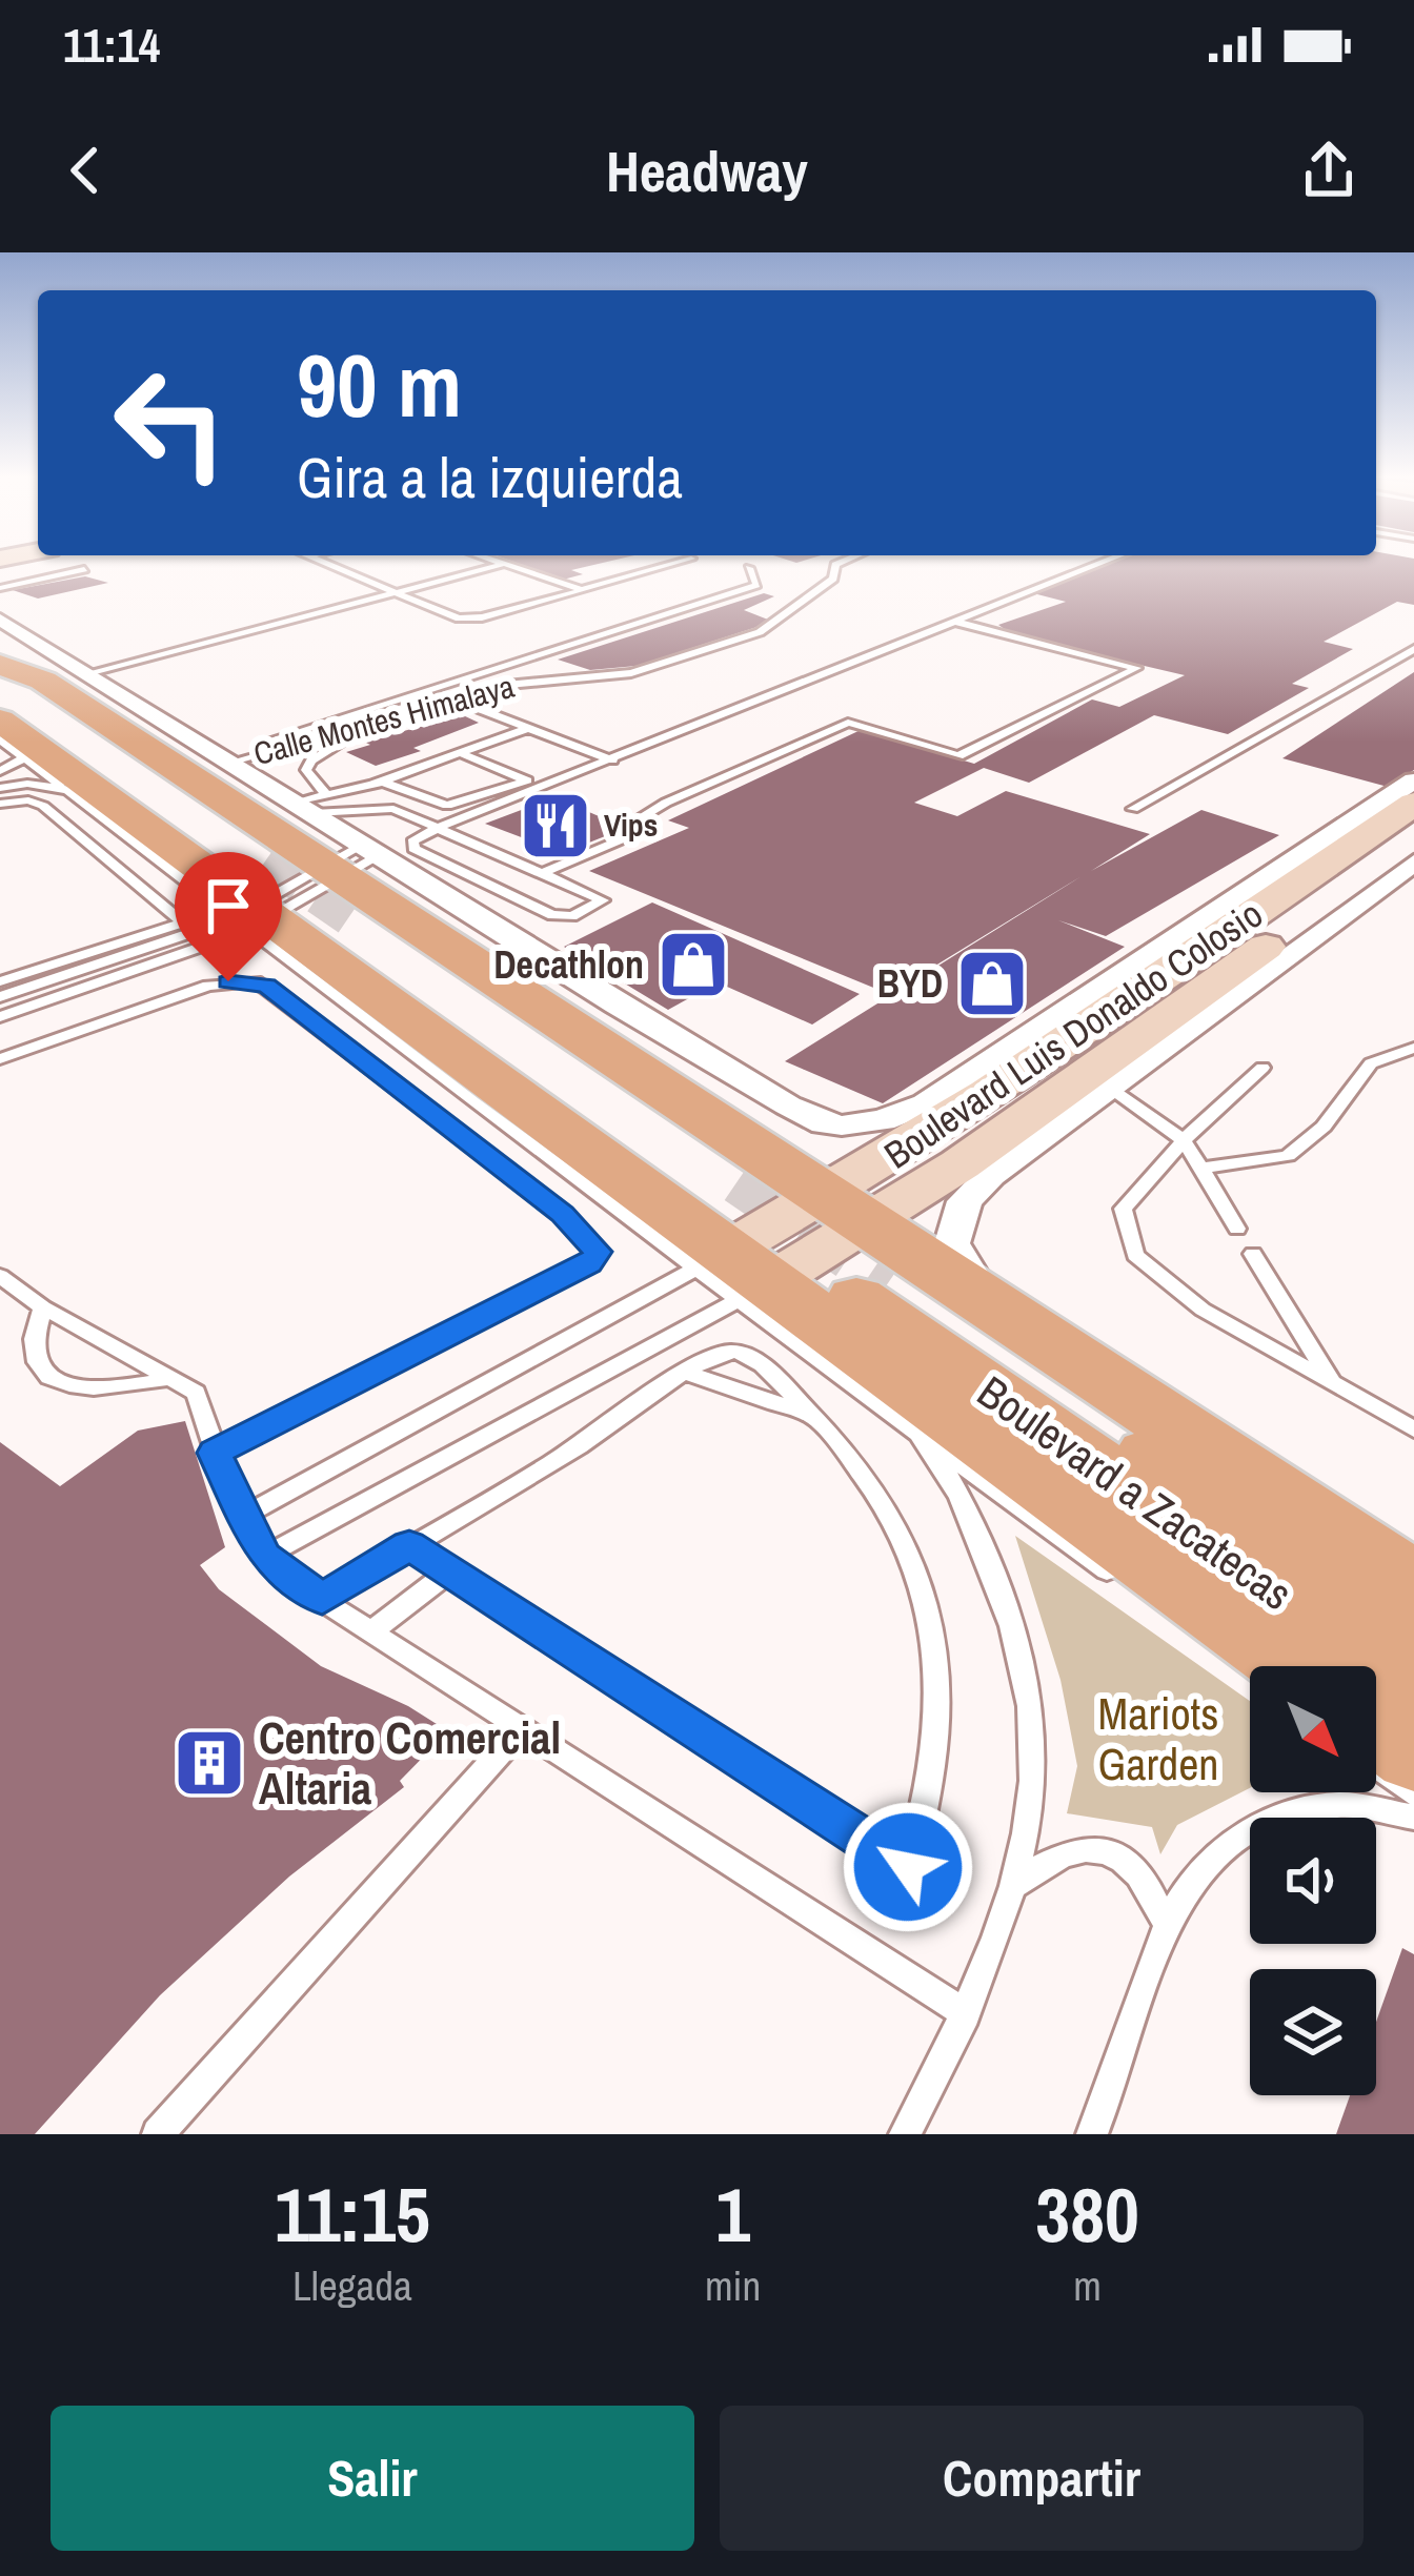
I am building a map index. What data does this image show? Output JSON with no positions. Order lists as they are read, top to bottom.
{
  "streets": {
    "main road": ["Boulevard Luis Donaldo Colosio", "Boulevard a Zacatecas"],
    "lane": ["Calle Montes Himalaya"]
  },
  "crossings": [
    ["Boulevard Luis Donaldo Colosio", "Boulevard a Zacatecas"]
  ],
  "parks": ["Mariots Garden"],
  "places": {
    "restaurant": ["Vips"],
    "shop": ["Decathlon", "BYD"],
    "building": ["Centro Comercial Altaria"]
  },
  "north": "bottom right",
  "page": {
    "status": "11:14",
    "header": "Headway",
    "turn": ["90 m", "Gira a la izquierda"],
    "eta": [
      "11:15",
      "Llegada",
      "1",
      "min",
      "380",
      "m"
    ],
    "buttons": ["Salir", "Compartir"]
  }
}
